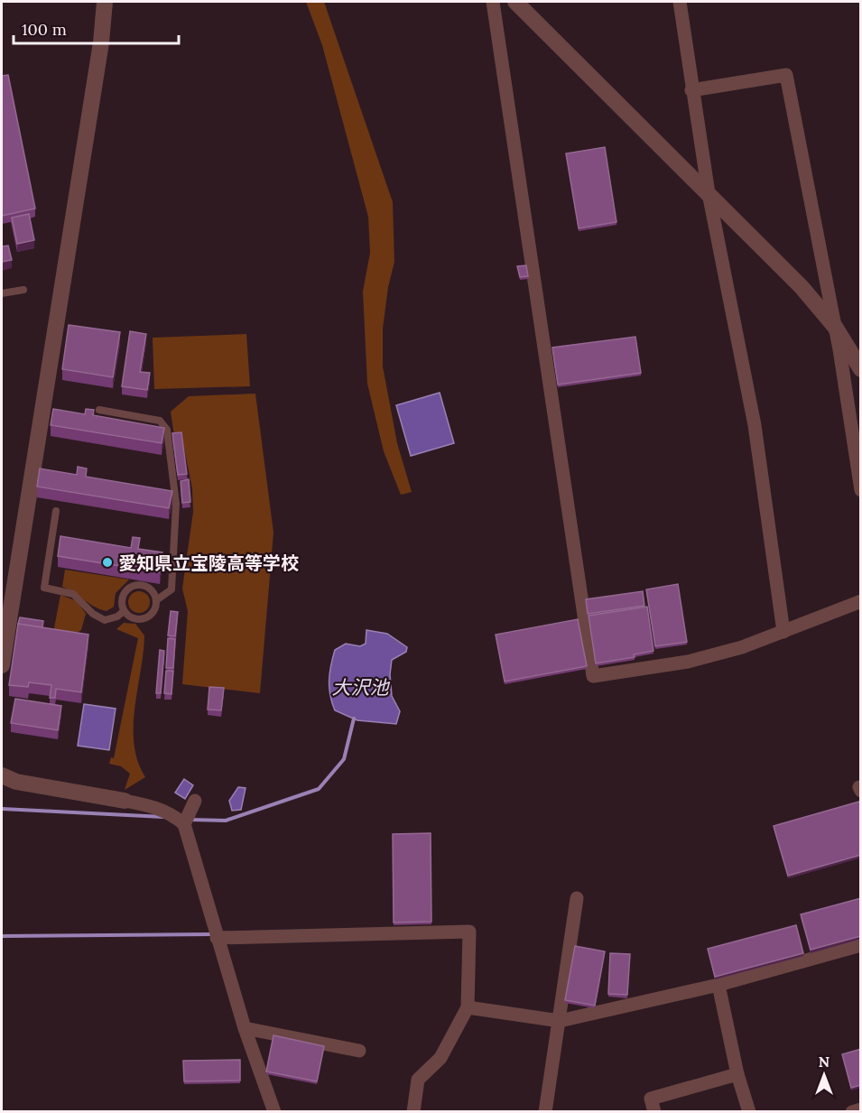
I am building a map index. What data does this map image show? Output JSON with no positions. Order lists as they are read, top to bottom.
{
  "water": ["大沢池"],
  "places": ["愛知県立宝陵高等学校"],
  "scale_bar": "100 m",
  "north": "top"
}
